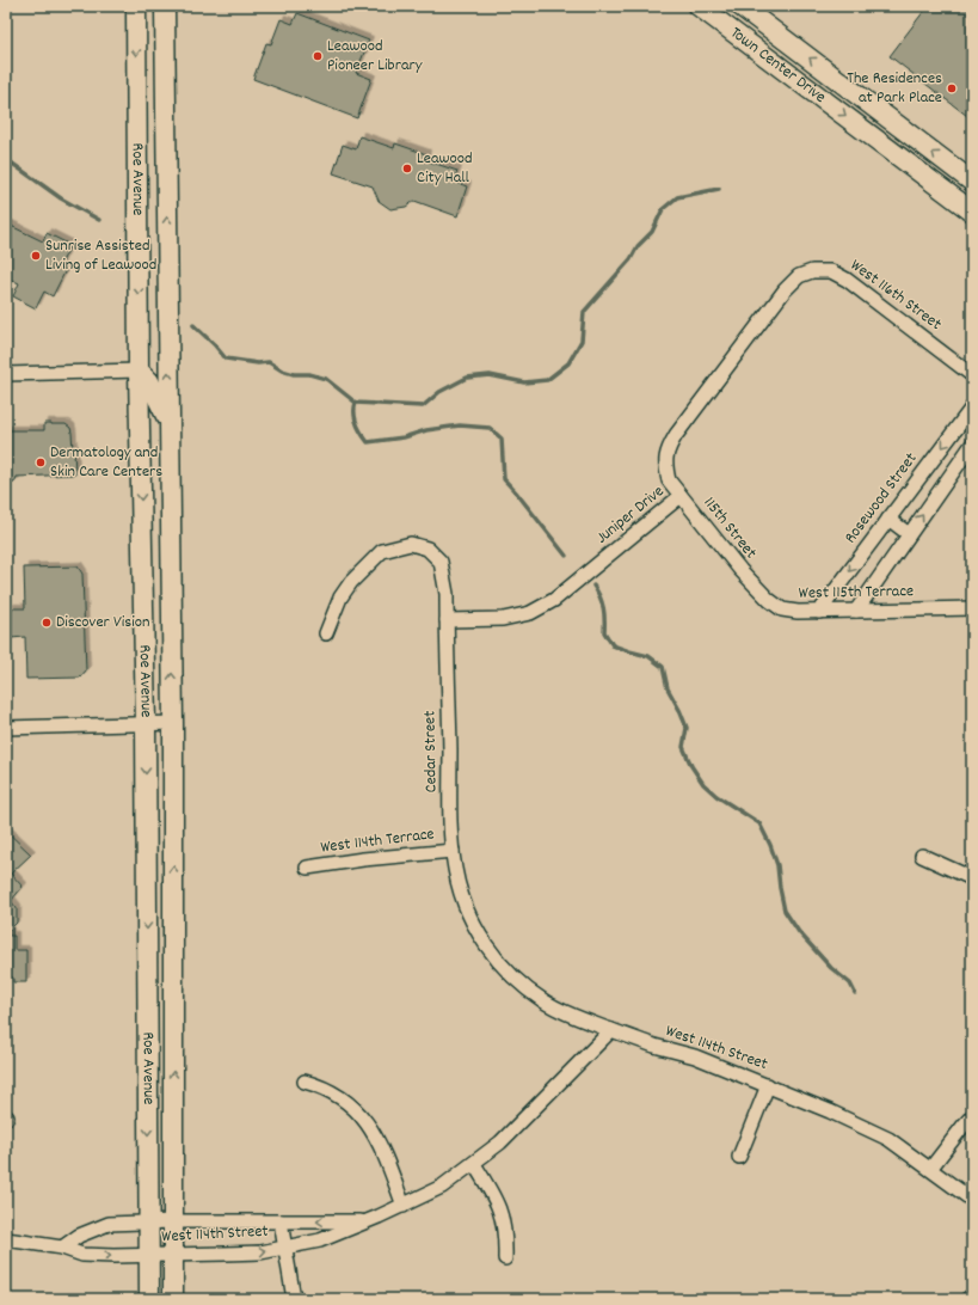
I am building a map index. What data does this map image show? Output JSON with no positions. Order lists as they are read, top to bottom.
{
  "streets": {
    "main road": ["Town Center Drive", "Roe Avenue"],
    "street": [
      "West 116th Street",
      "Rosewood Street",
      "Juniper Drive",
      "115th Street",
      "West 115th Terrace",
      "Cedar Street",
      "West 114th Terrace",
      "West 114th Street"
    ]
  },
  "crossings": [
    ["Roe Avenue", "West 114th Street"],
    ["West 116th Street", "Juniper Drive"],
    ["Rosewood Street", "West 115th Terrace"],
    ["Juniper Drive", "115th Street"],
    ["Juniper Drive", "Cedar Street"],
    ["115th Street", "West 115th Terrace"],
    ["Cedar Street", "West 114th Terrace"],
    ["Cedar Street", "West 114th Street"]
  ],
  "places": [
    "Leawood Pioneer Library",
    "The Residences at Park Place",
    "Leawood City Hall",
    "Sunrise Assisted Living of Leawood",
    "Dermatology and Skin Care Centers",
    "Discover Vision"
  ]
}
